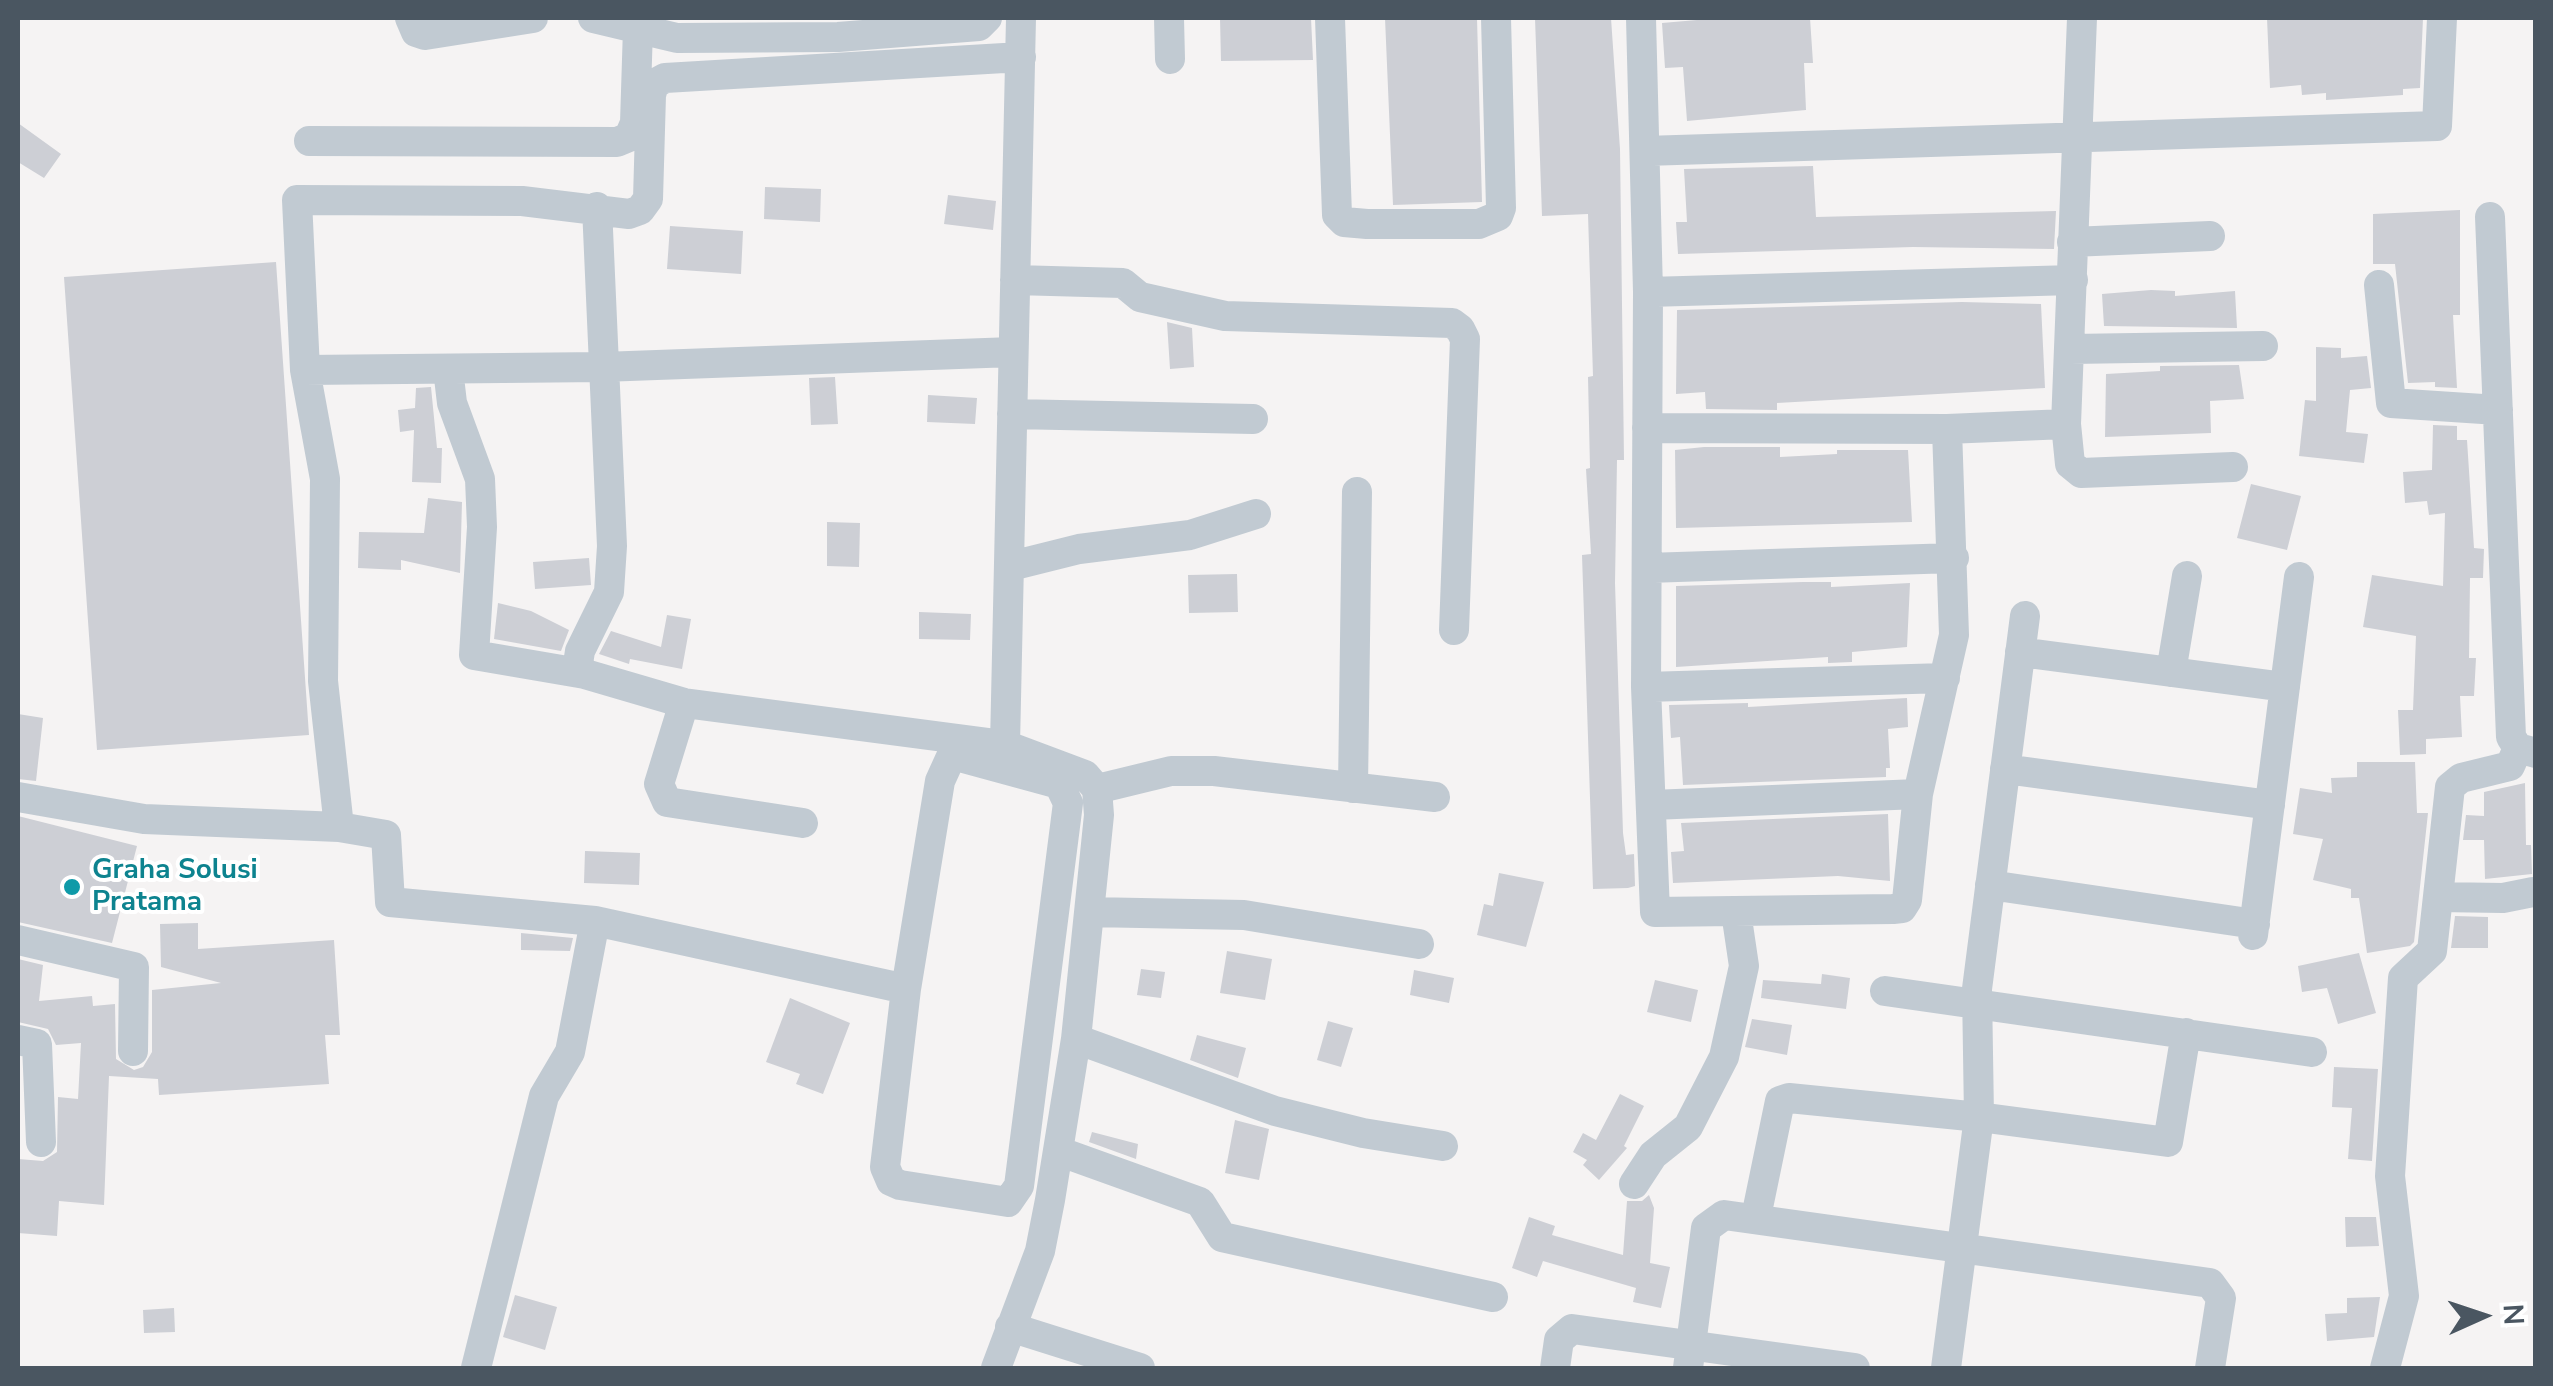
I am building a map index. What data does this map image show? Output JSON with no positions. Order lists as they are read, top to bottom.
{
  "places": ["Graha Solusi Pratama"],
  "north": "right"
}
